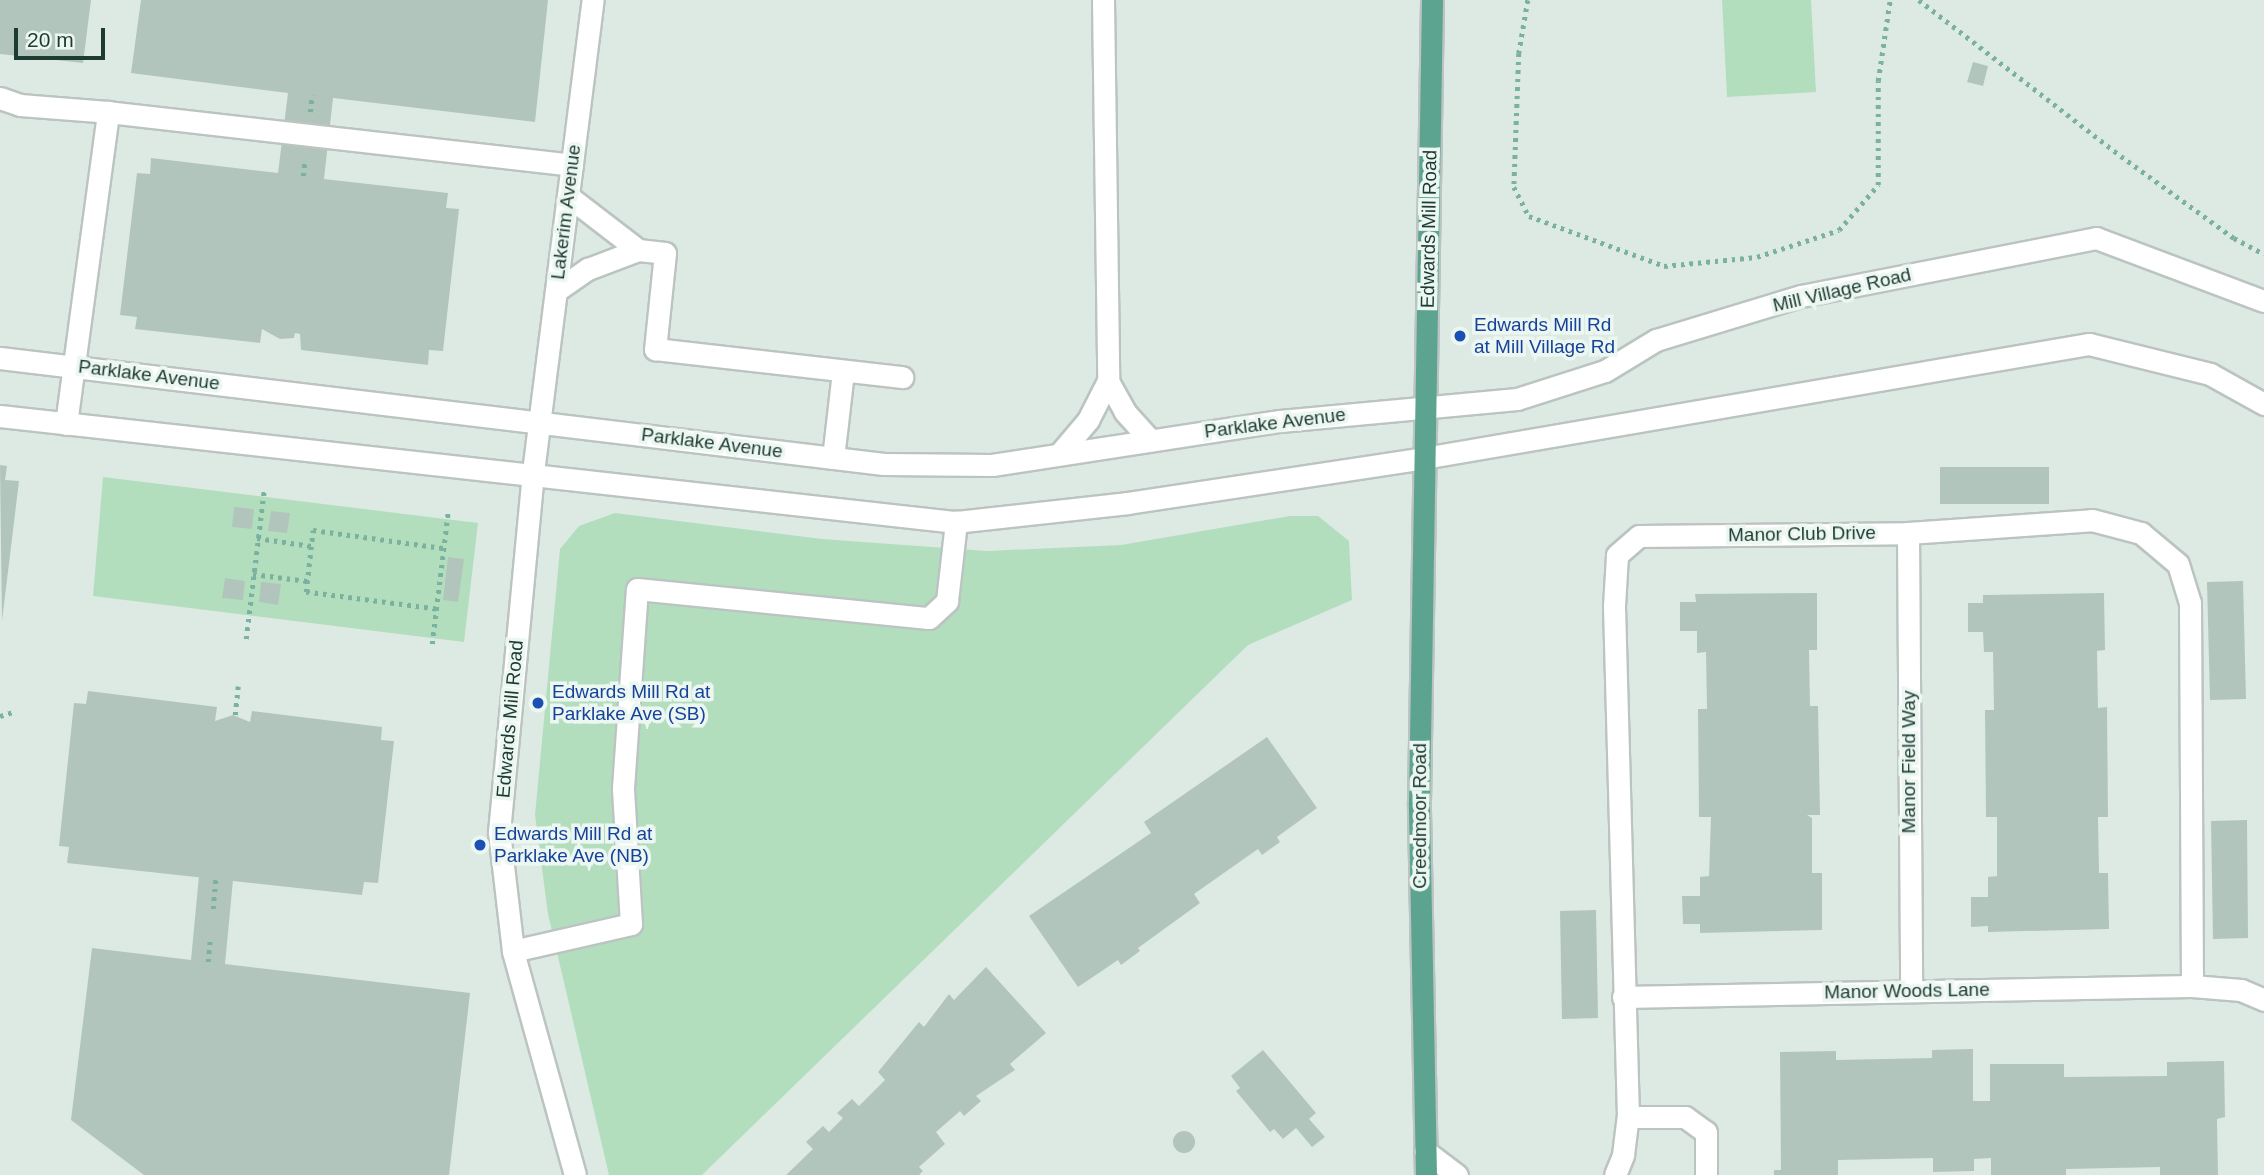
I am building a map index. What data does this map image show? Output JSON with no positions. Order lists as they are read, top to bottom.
{
  "streets": {
    "main road": ["Edwards Mill Road", "Creedmoor Road"],
    "street": [
      "Lakerim Avenue",
      "Mill Village Road",
      "Parklake Avenue",
      "Manor Club Drive",
      "Manor Field Way",
      "Manor Woods Lane"
    ]
  },
  "crossings": [
    ["Lakerim Avenue", "Edwards Mill Road"],
    ["Lakerim Avenue", "Parklake Avenue"],
    ["Edwards Mill Road", "Mill Village Road"],
    ["Edwards Mill Road", "Parklake Avenue"],
    ["Edwards Mill Road", "Creedmoor Road"],
    ["Mill Village Road", "Parklake Avenue"],
    ["Manor Club Drive", "Manor Field Way"],
    ["Manor Club Drive", "Manor Woods Lane"],
    ["Manor Field Way", "Manor Woods Lane"]
  ],
  "places": ["Edwards Mill Rd at Mill Village Rd", "Edwards Mill Rd at Parklake Ave (SB)", "Edwards Mill Rd at Parklake Ave (NB)"],
  "scale_bar": "20 m"
}
